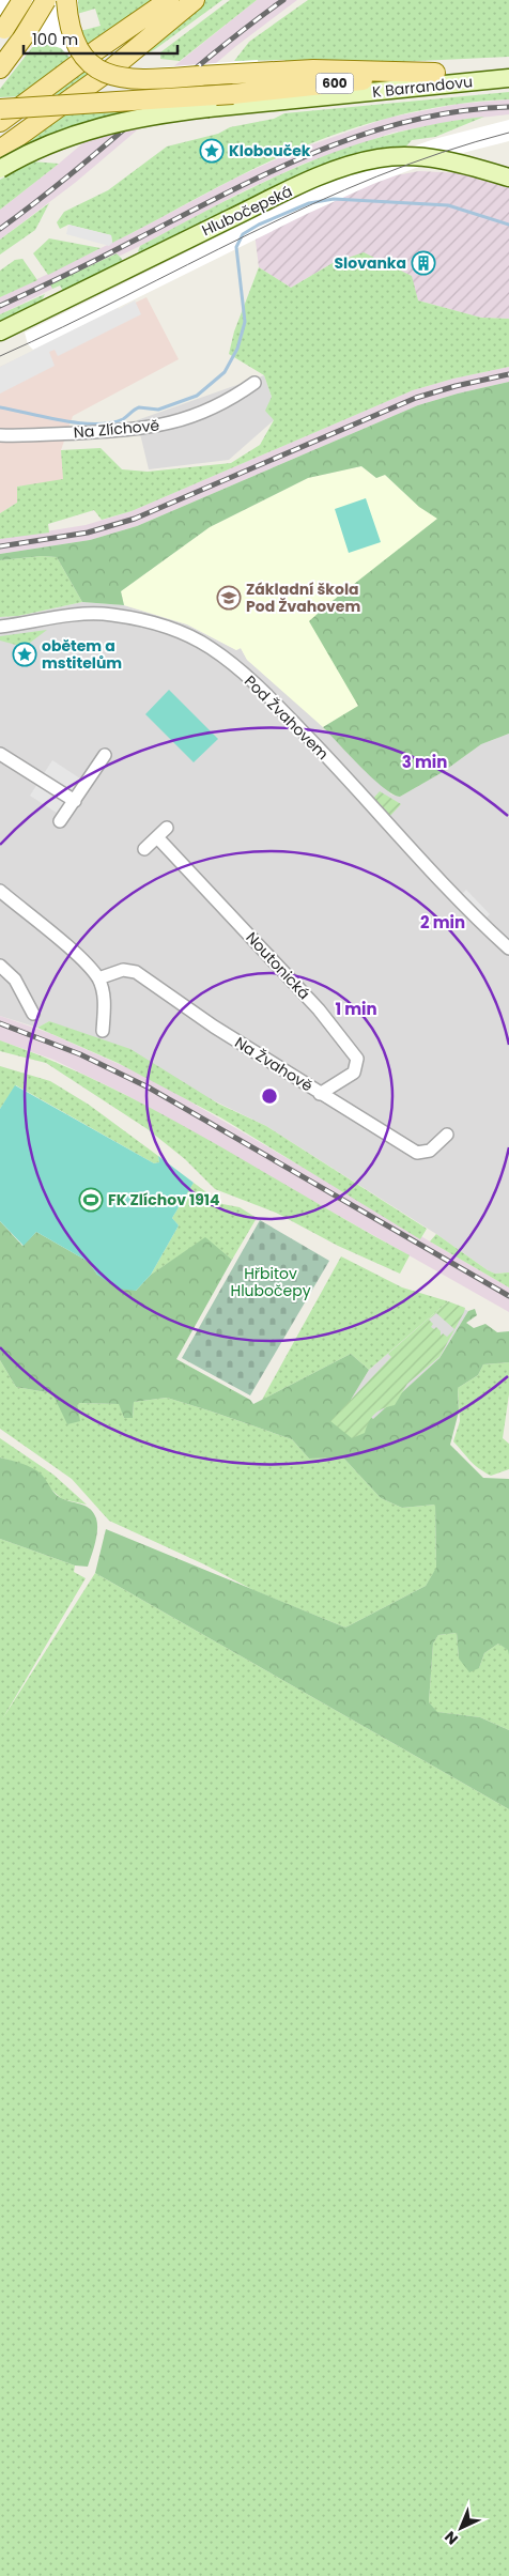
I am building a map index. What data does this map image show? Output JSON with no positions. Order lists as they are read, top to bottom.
{
  "streets": {
    "main road": ["600", "K Barrandovu", "Hlubočepská"],
    "street": [
      "Na Zlíchově",
      "Pod Žvahovem",
      "Noutonická",
      "Na Žvahově"
    ]
  },
  "crossings": [
    ["600", "K Barrandovu"],
    ["Noutonická", "Na Žvahově"]
  ],
  "parks": ["Hřbitov Hlubočepy"],
  "places": {
    "place": ["Klobouček", "obětem a mstitelům"],
    "building": ["Slovanka"],
    "school or university": ["Základní škola Pod Žvahovem"],
    "sports": ["FK Zlíchov 1914"]
  },
  "scale_bar": "100 m",
  "north": "bottom left",
  "rings": ["3 min", "2 min", "1 min"]
}
